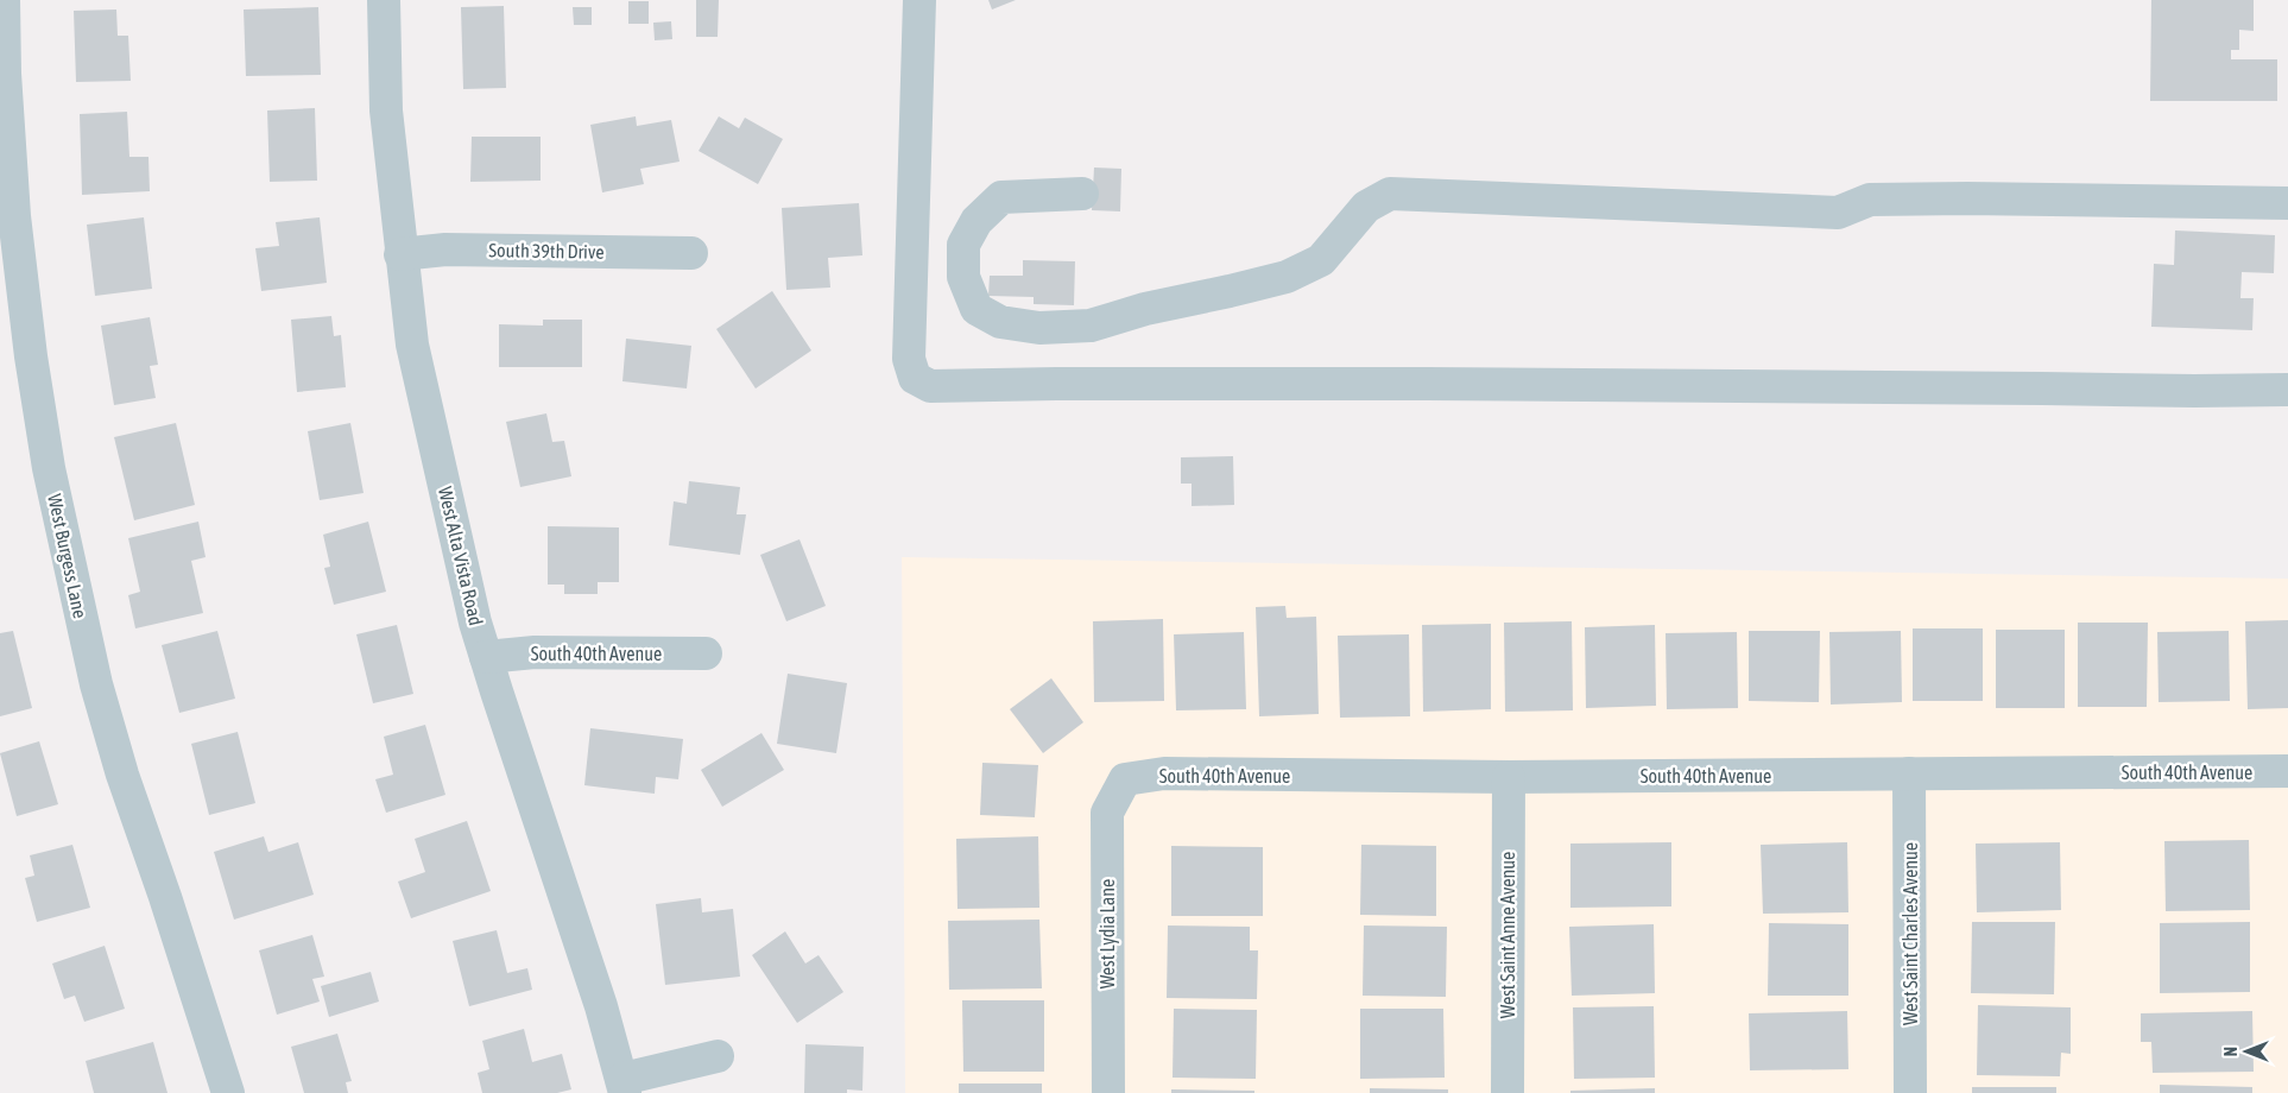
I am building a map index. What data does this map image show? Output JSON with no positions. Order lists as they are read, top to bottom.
{
  "streets": {
    "street": [
      "South 39th Drive",
      "West Burgess Lane",
      "West Alta Vista Road",
      "South 40th Avenue",
      "West Lydia Lane",
      "West Saint Charles Avenue",
      "West Saint Anne Avenue"
    ]
  },
  "crossings": [
    ["South 39th Drive", "West Alta Vista Road"],
    ["West Alta Vista Road", "South 40th Avenue"],
    ["South 40th Avenue", "West Lydia Lane"],
    ["South 40th Avenue", "West Saint Charles Avenue"],
    ["South 40th Avenue", "West Saint Anne Avenue"]
  ],
  "north": "left"
}
